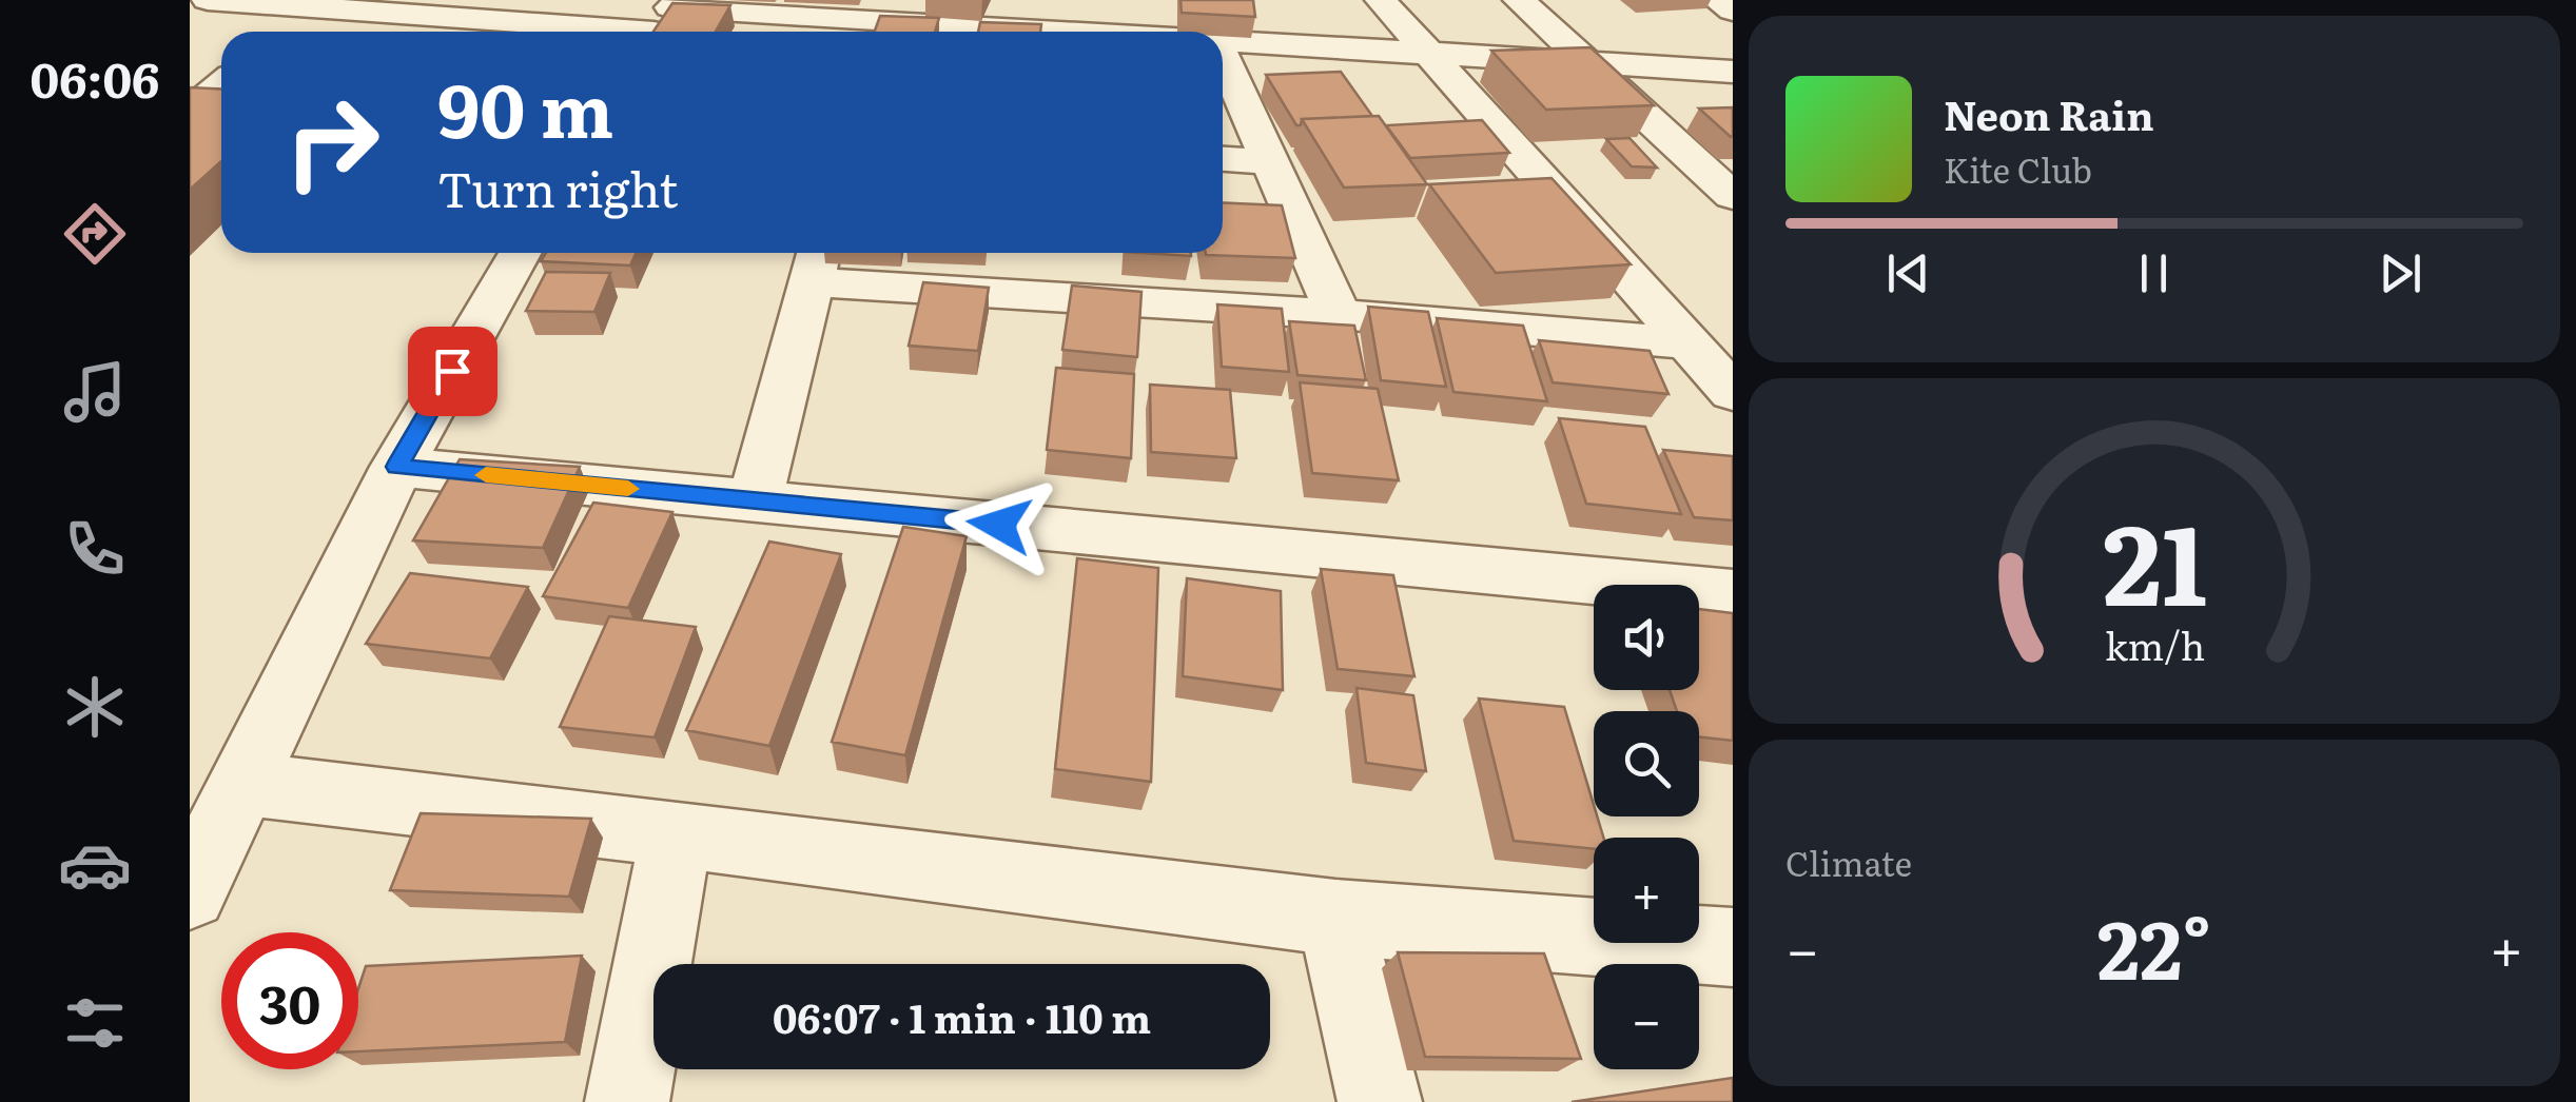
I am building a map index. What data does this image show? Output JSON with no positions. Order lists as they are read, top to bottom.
{
  "page": {
    "tabs": "06:06",
    "turn": ["90 m", "Turn right"],
    "song": ["Neon Rain", "Kite Club"],
    "map_buttons": ["+", "−"],
    "tile": "Climate",
    "heat": ["−", "22°", "+"],
    "limit": "30",
    "trip": "06:07 · 1 min · 110 m",
    "gauge": ["21", "km/h"]
  }
}
